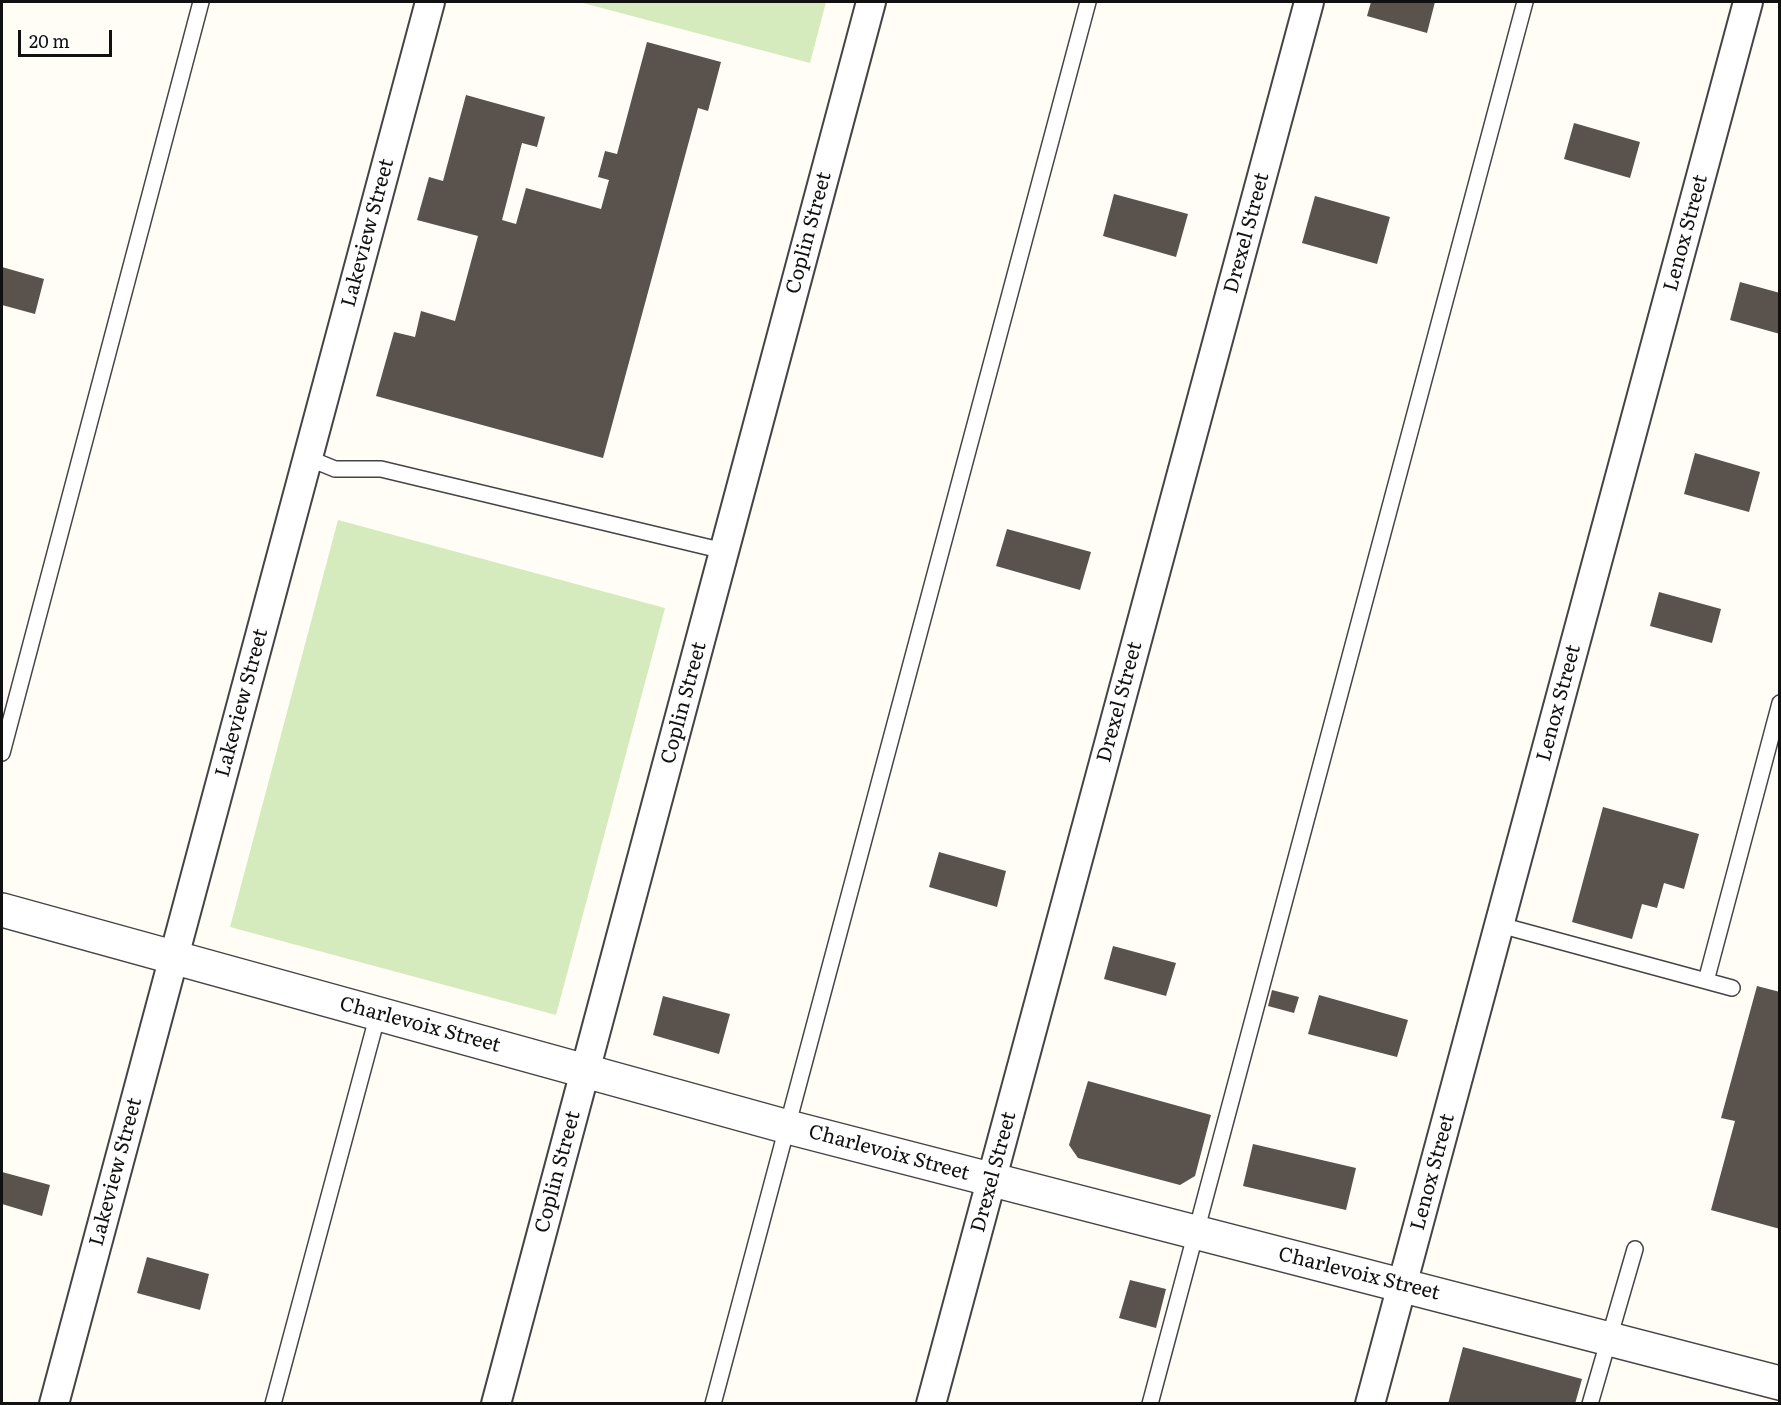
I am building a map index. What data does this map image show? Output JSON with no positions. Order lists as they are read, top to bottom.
{
  "streets": {
    "street": [
      "Lakeview Street",
      "Coplin Street",
      "Drexel Street",
      "Lenox Street",
      "Charlevoix Street"
    ]
  },
  "crossings": [
    ["Lakeview Street", "Charlevoix Street"],
    ["Coplin Street", "Charlevoix Street"],
    ["Drexel Street", "Charlevoix Street"],
    ["Lenox Street", "Charlevoix Street"]
  ],
  "scale_bar": "20 m"
}
